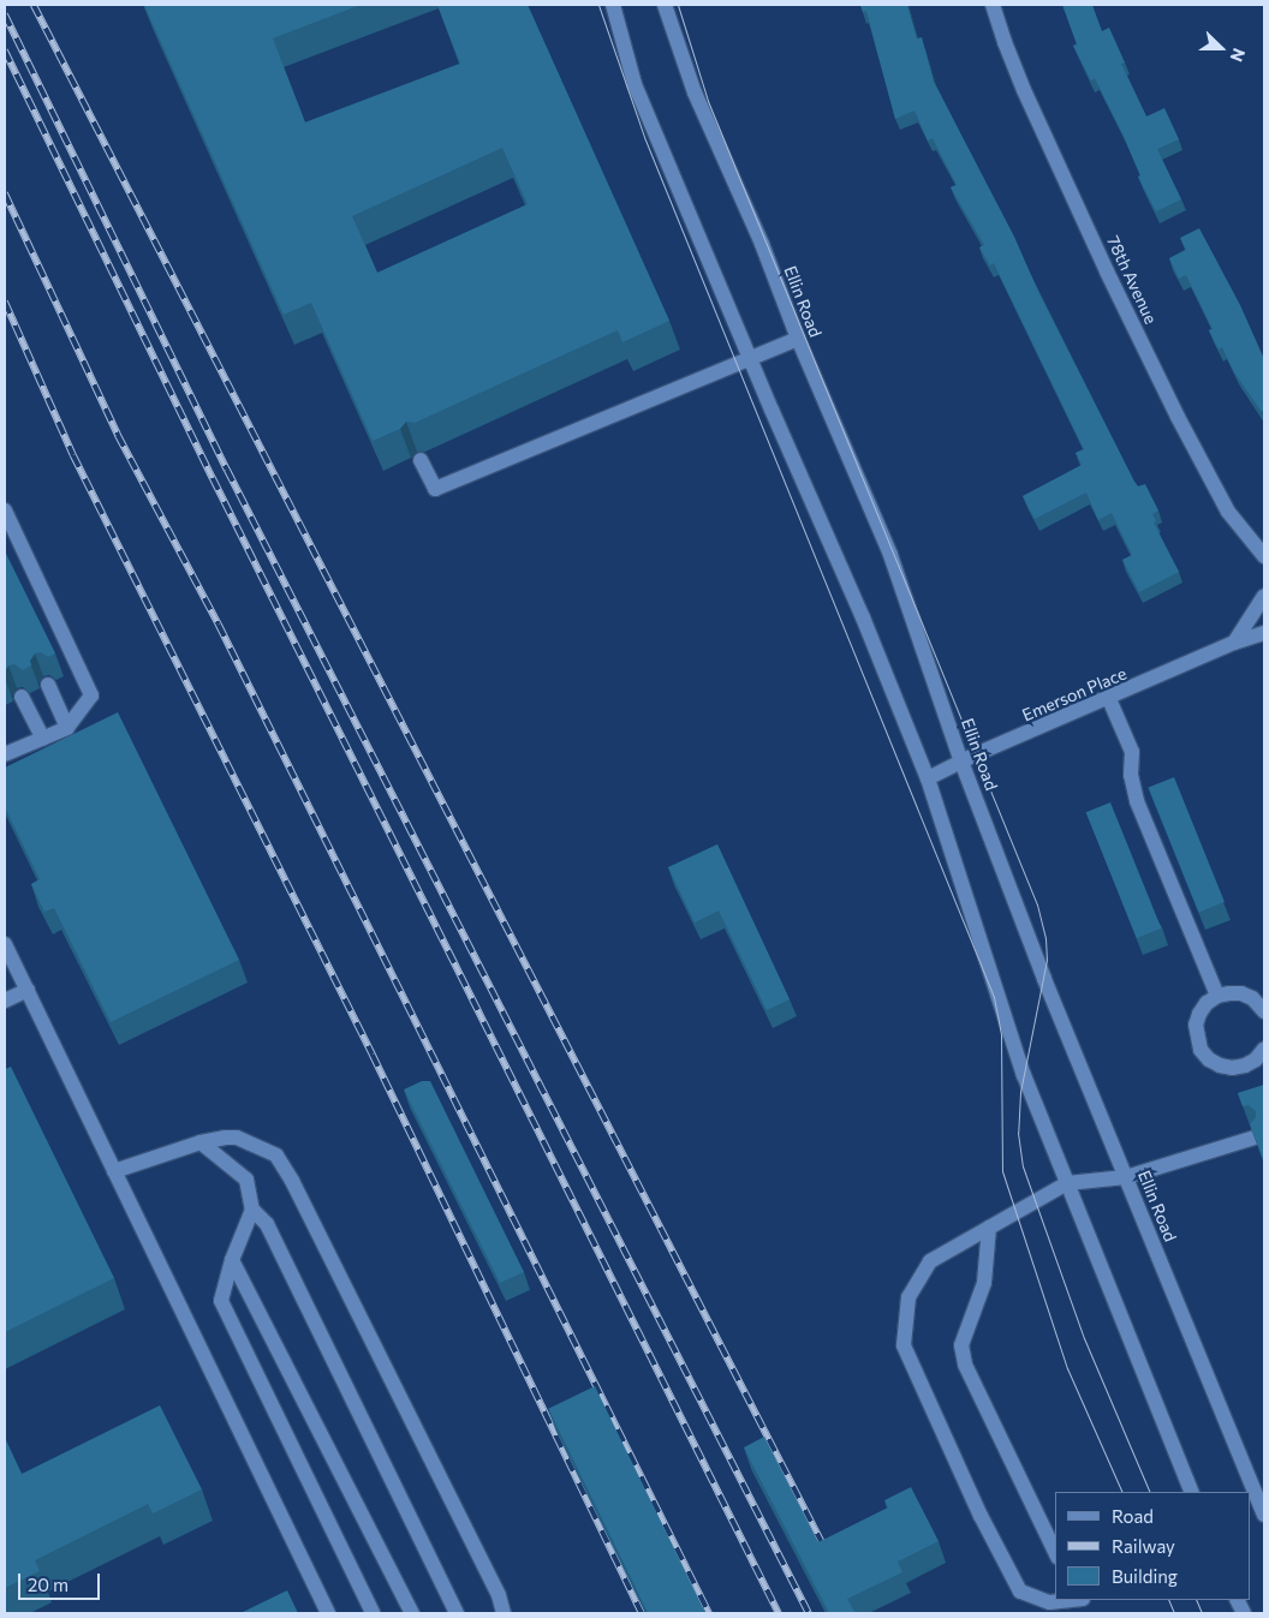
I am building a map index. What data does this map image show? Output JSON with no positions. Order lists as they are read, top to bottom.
{
  "streets": {
    "street": ["78th Avenue", "Ellin Road", "Emerson Place"]
  },
  "crossings": [
    ["Ellin Road", "Emerson Place"]
  ],
  "legend": ["Road", "Railway", "Building"],
  "scale_bar": "20 m",
  "north": "right"
}
